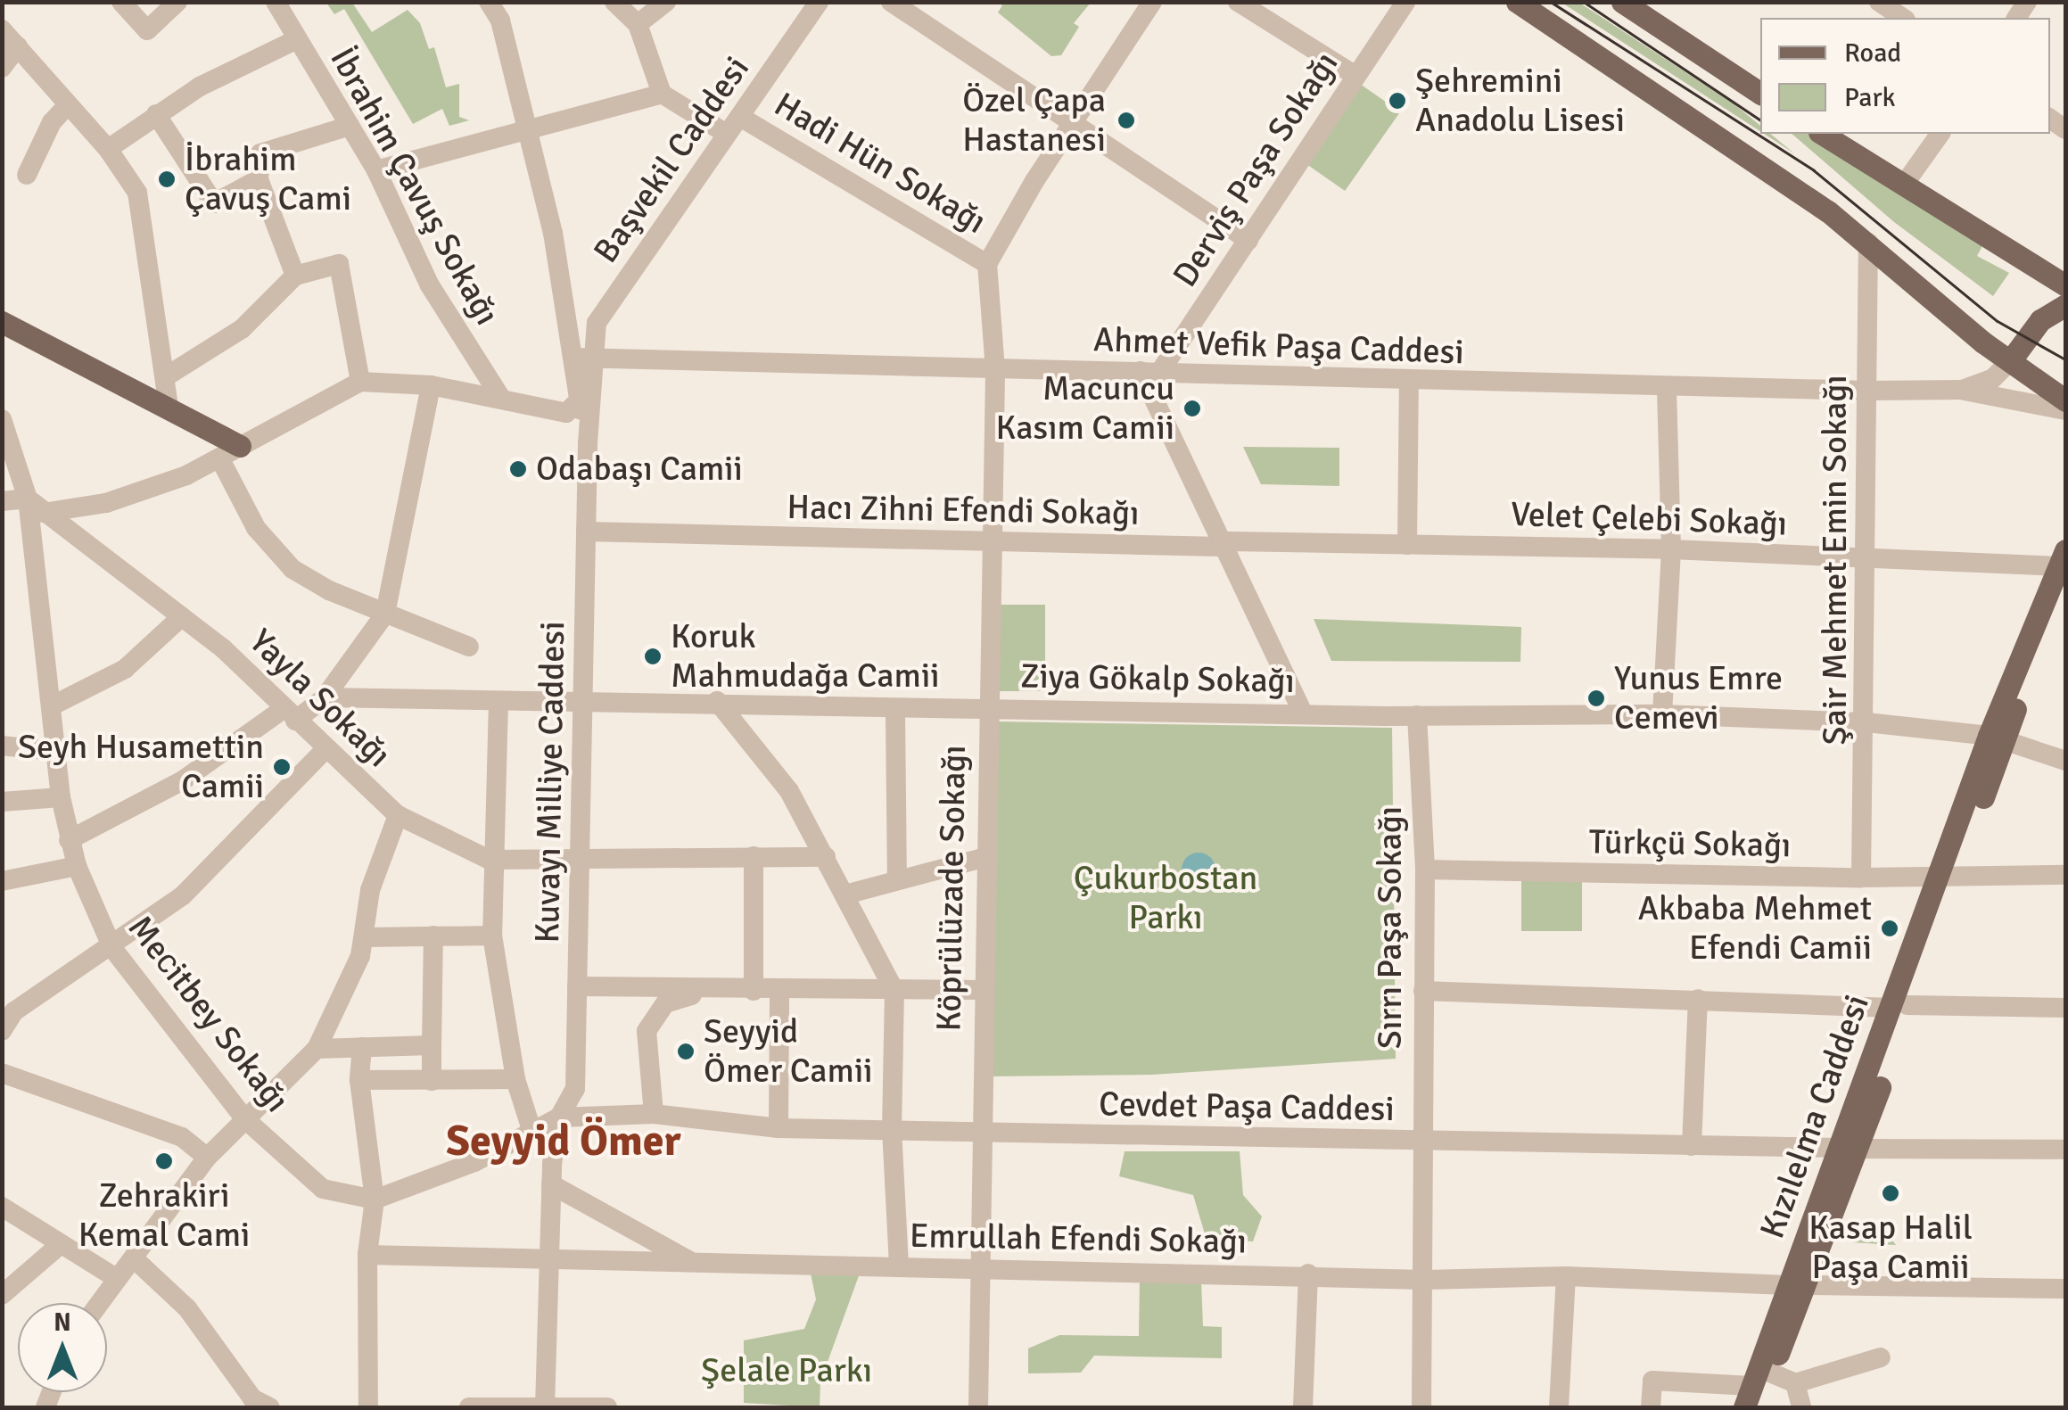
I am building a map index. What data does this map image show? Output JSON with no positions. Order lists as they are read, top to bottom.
{
  "streets": {
    "main road": ["Kızılelma Caddesi"],
    "street": [
      "Başvekil Caddesi",
      "Hadi Hün Sokağı",
      "Derviş Paşa Sokağı",
      "İbrahim Çavuş Sokağı",
      "Ahmet Vefik Paşa Caddesi",
      "Hacı Zihni Efendi Sokağı",
      "Velet Çelebi Sokağı",
      "Şair Mehmet Emin Sokağı",
      "Ziya Gökalp Sokağı",
      "Yayla Sokağı",
      "Kuvayı Milliye Caddesi",
      "Türkçü Sokağı",
      "Köprülüzade Sokağı",
      "Sırrı Paşa Sokağı",
      "Meсitbey Sokağı",
      "Cevdet Paşa Caddesi",
      "Emrullah Efendi Sokağı"
    ]
  },
  "crossings": [
    ["Başvekil Caddesi", "Hadi Hün Sokağı"],
    ["Başvekil Caddesi", "Ahmet Vefik Paşa Caddesi"],
    ["Hadi Hün Sokağı", "Köprülüzade Sokağı"],
    ["Derviş Paşa Sokağı", "Ahmet Vefik Paşa Caddesi"],
    ["Ahmet Vefik Paşa Caddesi", "Şair Mehmet Emin Sokağı"],
    ["Ahmet Vefik Paşa Caddesi", "Köprülüzade Sokağı"],
    ["Hacı Zihni Efendi Sokağı", "Velet Çelebi Sokağı"],
    ["Hacı Zihni Efendi Sokağı", "Kuvayı Milliye Caddesi"],
    ["Hacı Zihni Efendi Sokağı", "Köprülüzade Sokağı"],
    ["Velet Çelebi Sokağı", "Şair Mehmet Emin Sokağı"],
    ["Velet Çelebi Sokağı", "Kızılelma Caddesi"],
    ["Şair Mehmet Emin Sokağı", "Ziya Gökalp Sokağı"],
    ["Şair Mehmet Emin Sokağı", "Türkçü Sokağı"],
    ["Ziya Gökalp Sokağı", "Kuvayı Milliye Caddesi"],
    ["Ziya Gökalp Sokağı", "Köprülüzade Sokağı"],
    ["Ziya Gökalp Sokağı", "Sırrı Paşa Sokağı"],
    ["Ziya Gökalp Sokağı", "Kızılelma Caddesi"],
    ["Yayla Sokağı", "Kuvayı Milliye Caddesi"],
    ["Yayla Sokağı", "Meсitbey Sokağı"],
    ["Kuvayı Milliye Caddesi", "Cevdet Paşa Caddesi"],
    ["Kuvayı Milliye Caddesi", "Emrullah Efendi Sokağı"],
    ["Türkçü Sokağı", "Sırrı Paşa Sokağı"],
    ["Türkçü Sokağı", "Kızılelma Caddesi"],
    ["Köprülüzade Sokağı", "Cevdet Paşa Caddesi"],
    ["Köprülüzade Sokağı", "Emrullah Efendi Sokağı"],
    ["Sırrı Paşa Sokağı", "Cevdet Paşa Caddesi"],
    ["Sırrı Paşa Sokağı", "Emrullah Efendi Sokağı"],
    ["Cevdet Paşa Caddesi", "Kızılelma Caddesi"],
    ["Kızılelma Caddesi", "Emrullah Efendi Sokağı"]
  ],
  "districts": ["Seyyid Ömer"],
  "parks": ["Çukurbostan Parkı", "Şelale Parkı"],
  "places": [
    "Şehremini Anadolu Lisesi",
    "Özel Çapa Hastanesi",
    "İbrahim Çavuş Cami",
    "Macuncu Kasım Camii",
    "Odabaşı Camii",
    "Koruk Mahmudağa Camii",
    "Yunus Emre Cemevi",
    "Seyh Husamettin Camii",
    "Akbaba Mehmet Efendi Camii",
    "Seyyid Ömer Camii",
    "Zehrakiri Kemal Cami",
    "Kasap Halil Paşa Camii"
  ],
  "legend": ["Road", "Park"],
  "north": "top"
}
